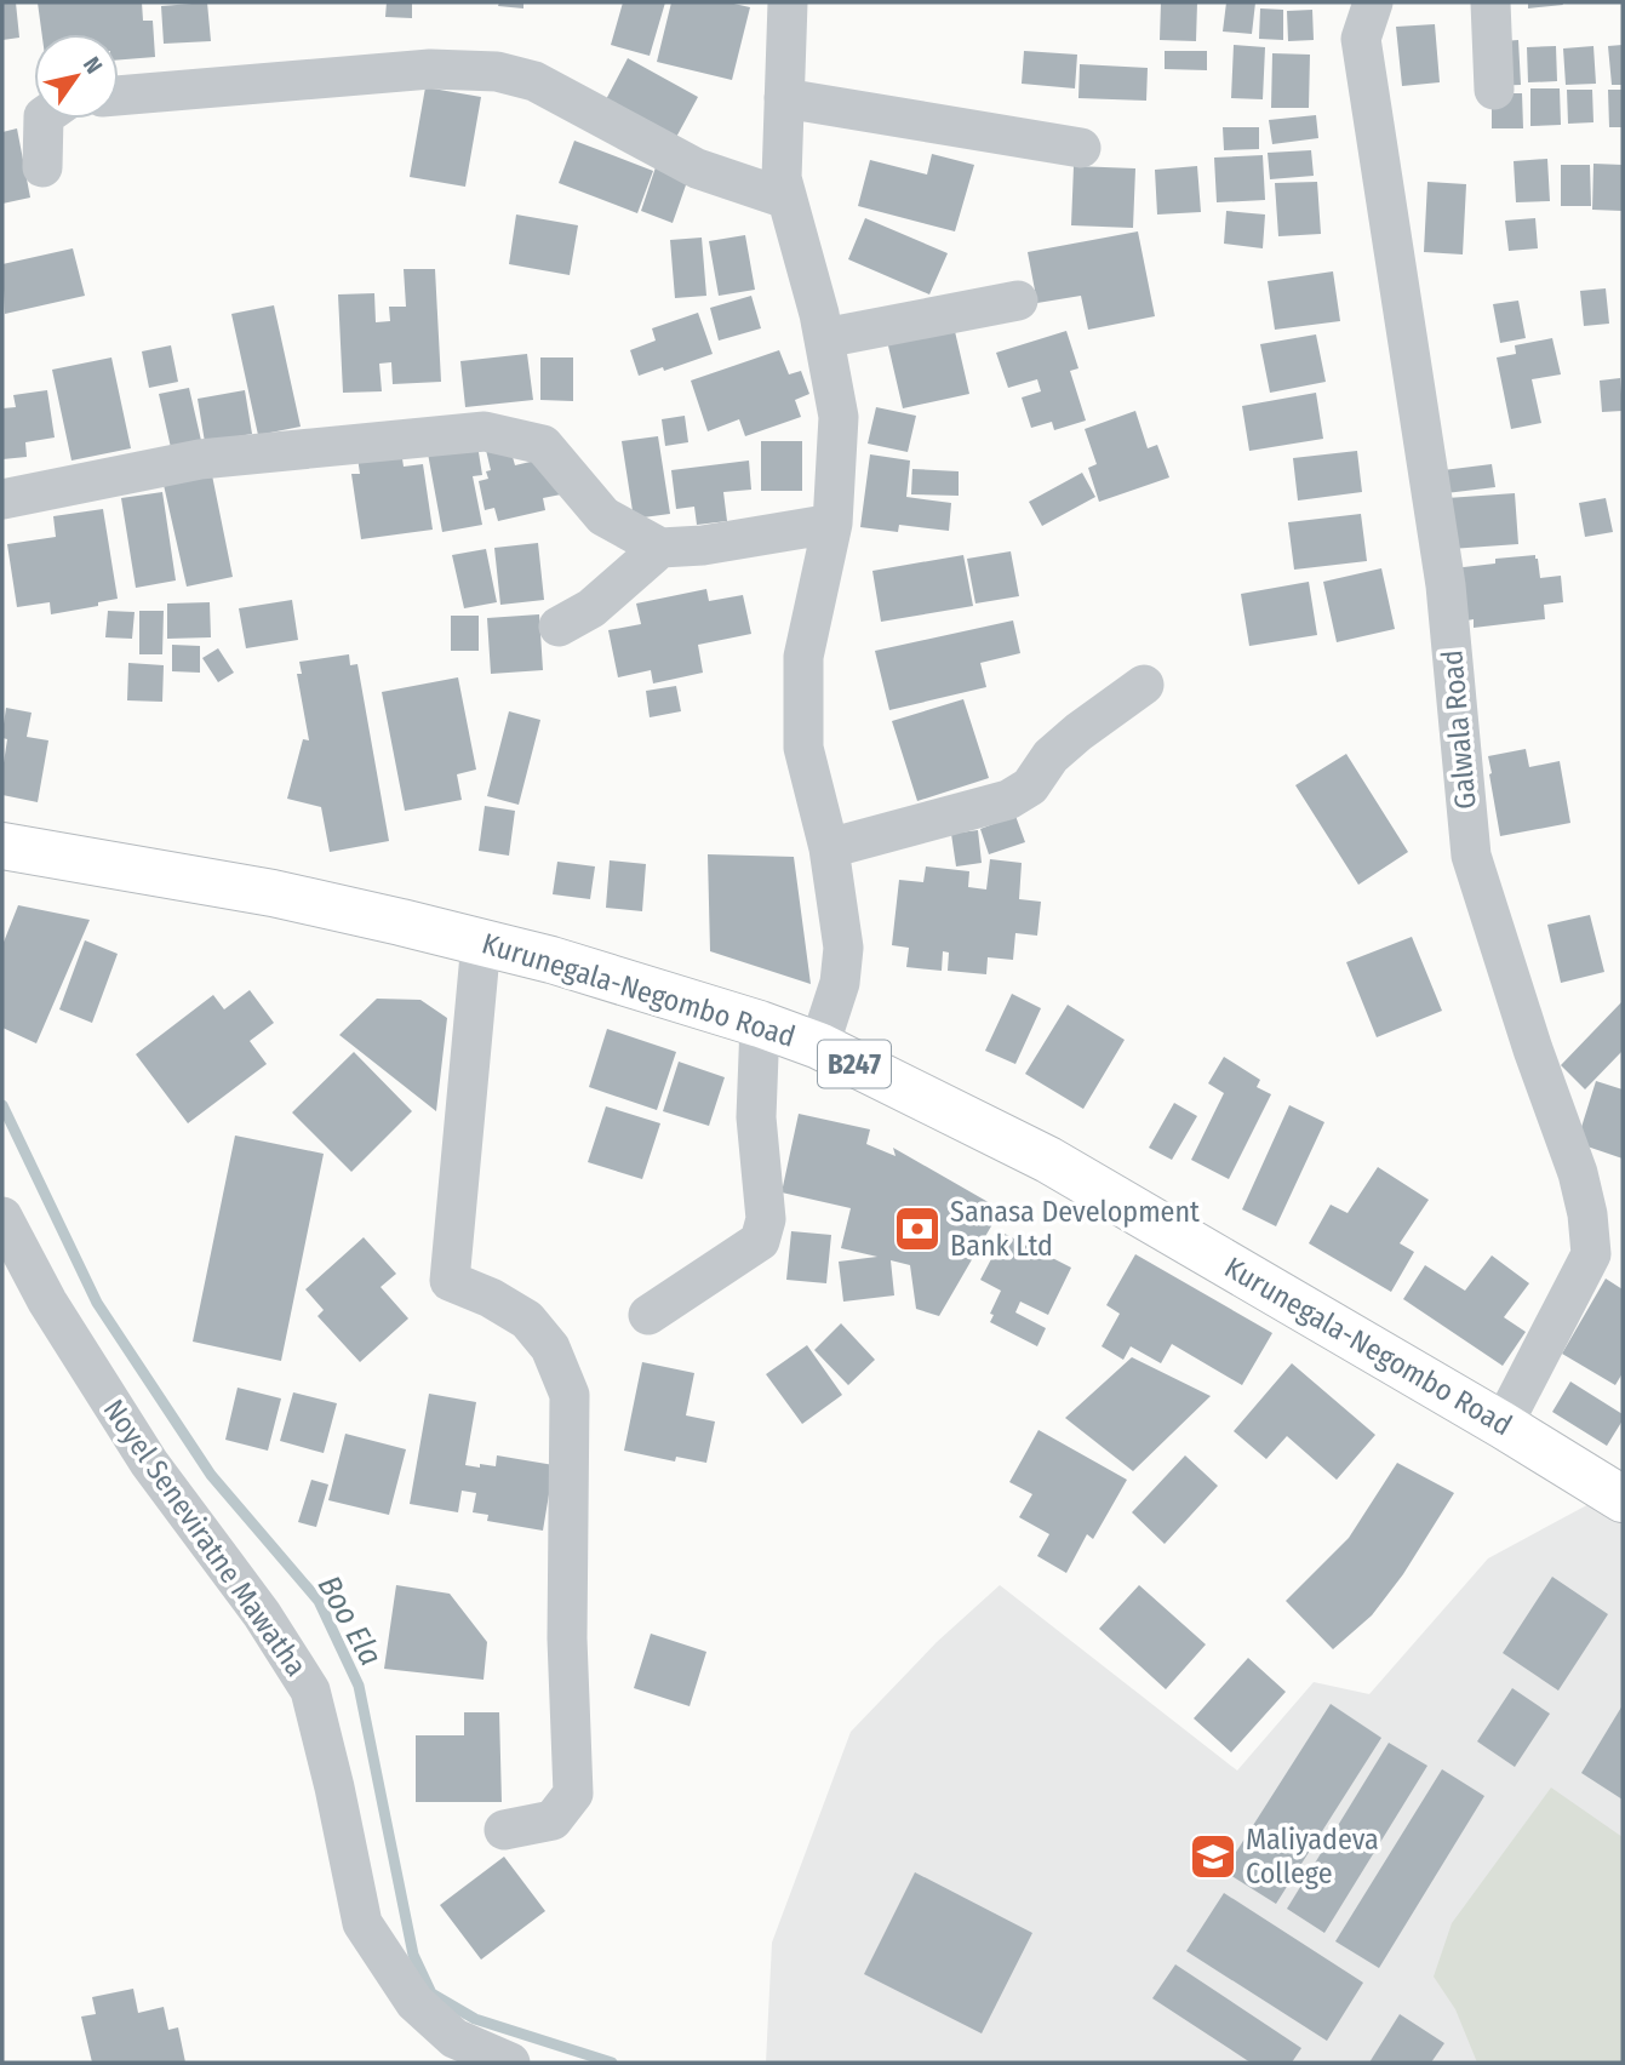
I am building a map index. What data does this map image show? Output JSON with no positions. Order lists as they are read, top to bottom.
{
  "streets": {
    "main road": ["Kurunegala-Negombo Road", "B247"],
    "street": ["Galwala Road", "Noyel Seneviratne Mawatha"]
  },
  "crossings": [
    ["Galwala Road", "Kurunegala-Negombo Road"]
  ],
  "water": ["Boo Ela"],
  "places": {
    "bank": ["Sanasa Development Bank Ltd"],
    "school or university": ["Maliyadeva College"]
  },
  "north": "top right"
}
